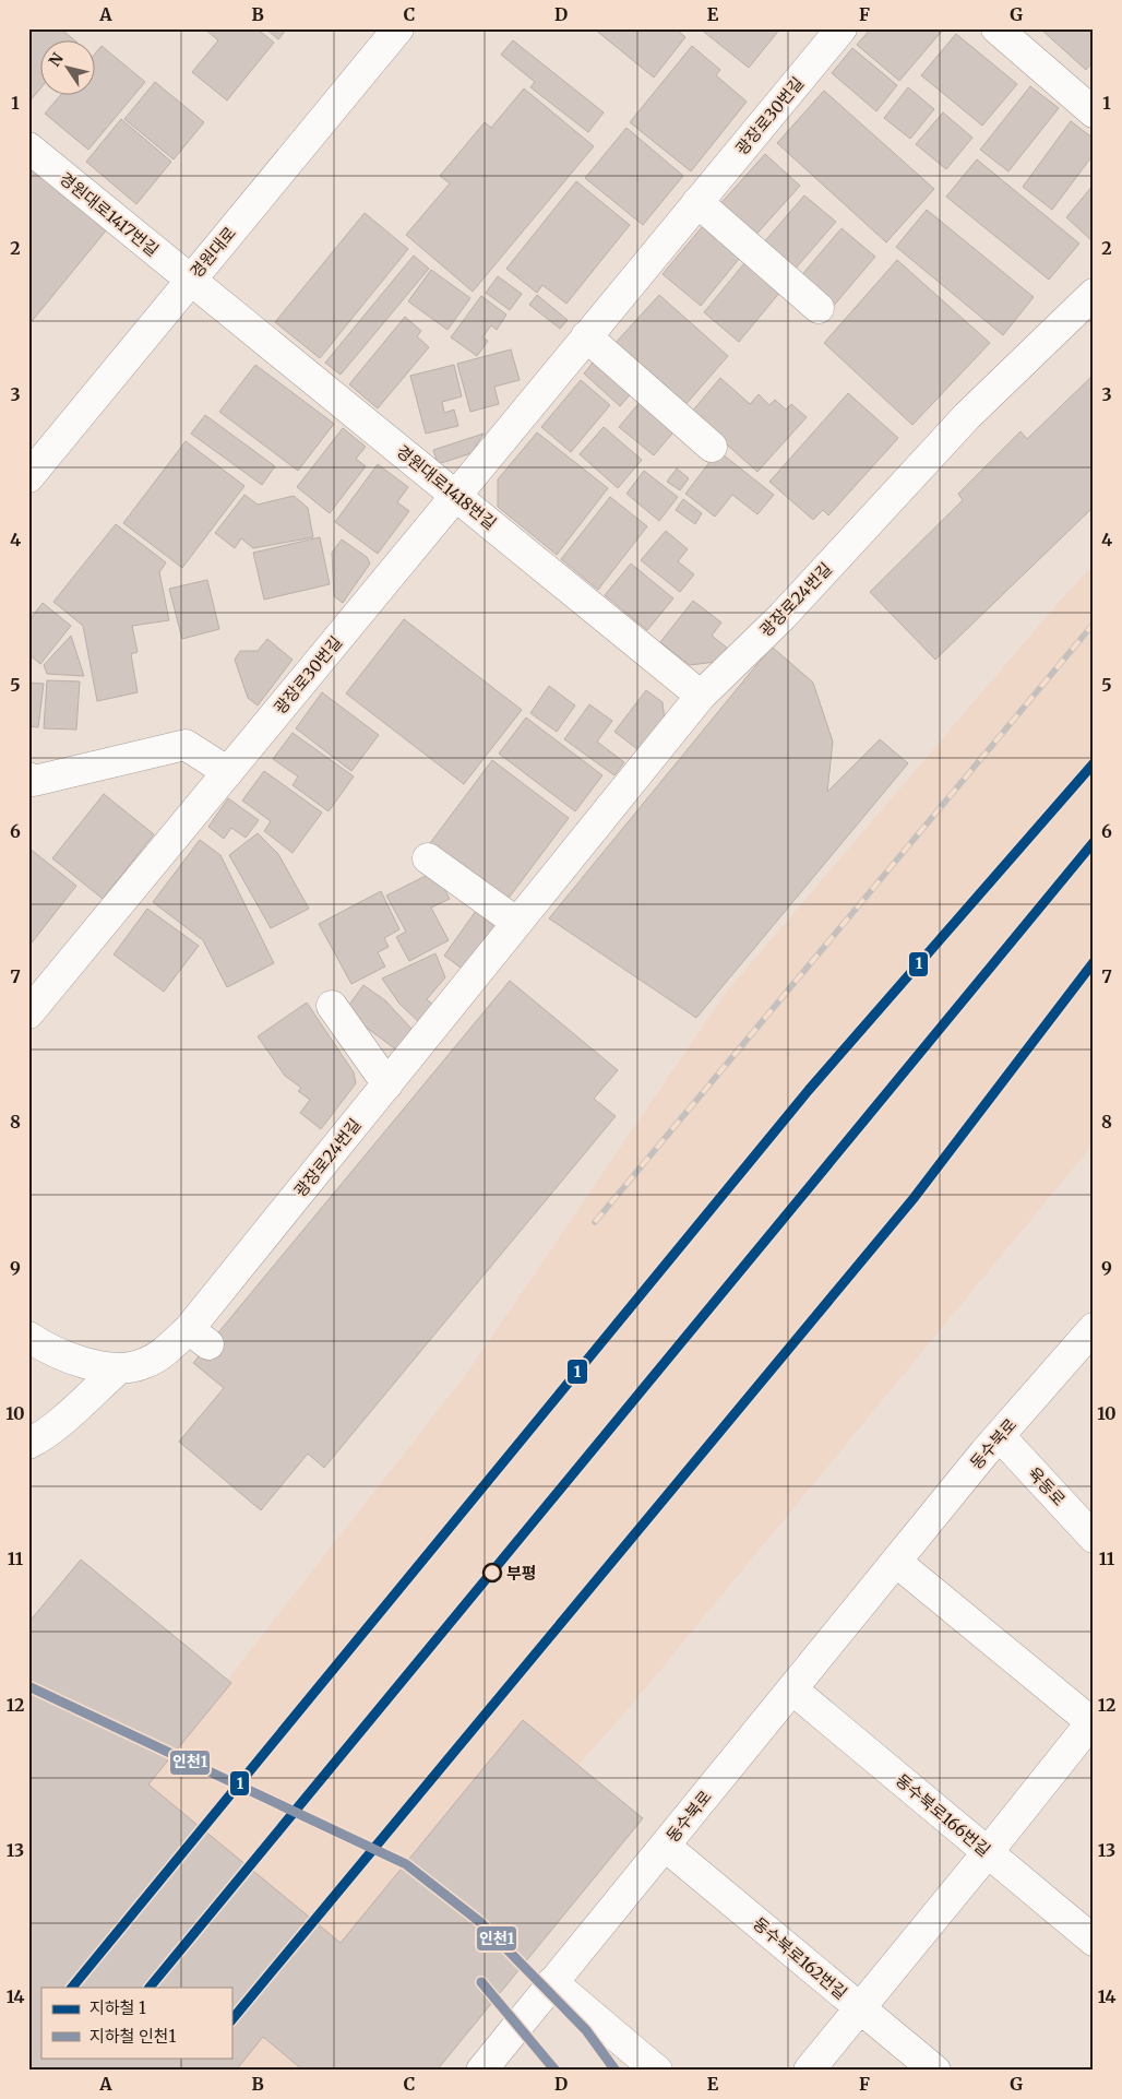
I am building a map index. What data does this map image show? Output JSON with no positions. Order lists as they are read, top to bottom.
{
  "streets": {
    "street": [
      "광장로30번길",
      "경원대로1417번길",
      "경원대로",
      "경원대로1418번길",
      "광장로24번길",
      "동수북로",
      "육동로",
      "동수북로166번길",
      "동수북로162번길"
    ]
  },
  "crossings": [
    ["광장로30번길", "경원대로1418번길"],
    ["경원대로1417번길", "경원대로"],
    ["경원대로1417번길", "경원대로1418번길"],
    ["경원대로", "경원대로1418번길"],
    ["경원대로1418번길", "광장로24번길"],
    ["동수북로", "육동로"],
    ["동수북로", "동수북로166번길"],
    ["동수북로", "동수북로162번길"]
  ],
  "places": ["부평"],
  "lines": ["metro line 1", "metro line 인천1"],
  "legend": ["지하철 1", "지하철 인천1"],
  "north": "top left",
  "grid": {
    "columns": [
      "A",
      "B",
      "C",
      "D",
      "E",
      "F",
      "G"
    ],
    "rows": [
      "1",
      "2",
      "3",
      "4",
      "5",
      "6",
      "7",
      "8",
      "9",
      "10",
      "11",
      "12",
      "13",
      "14"
    ]
  }
}
